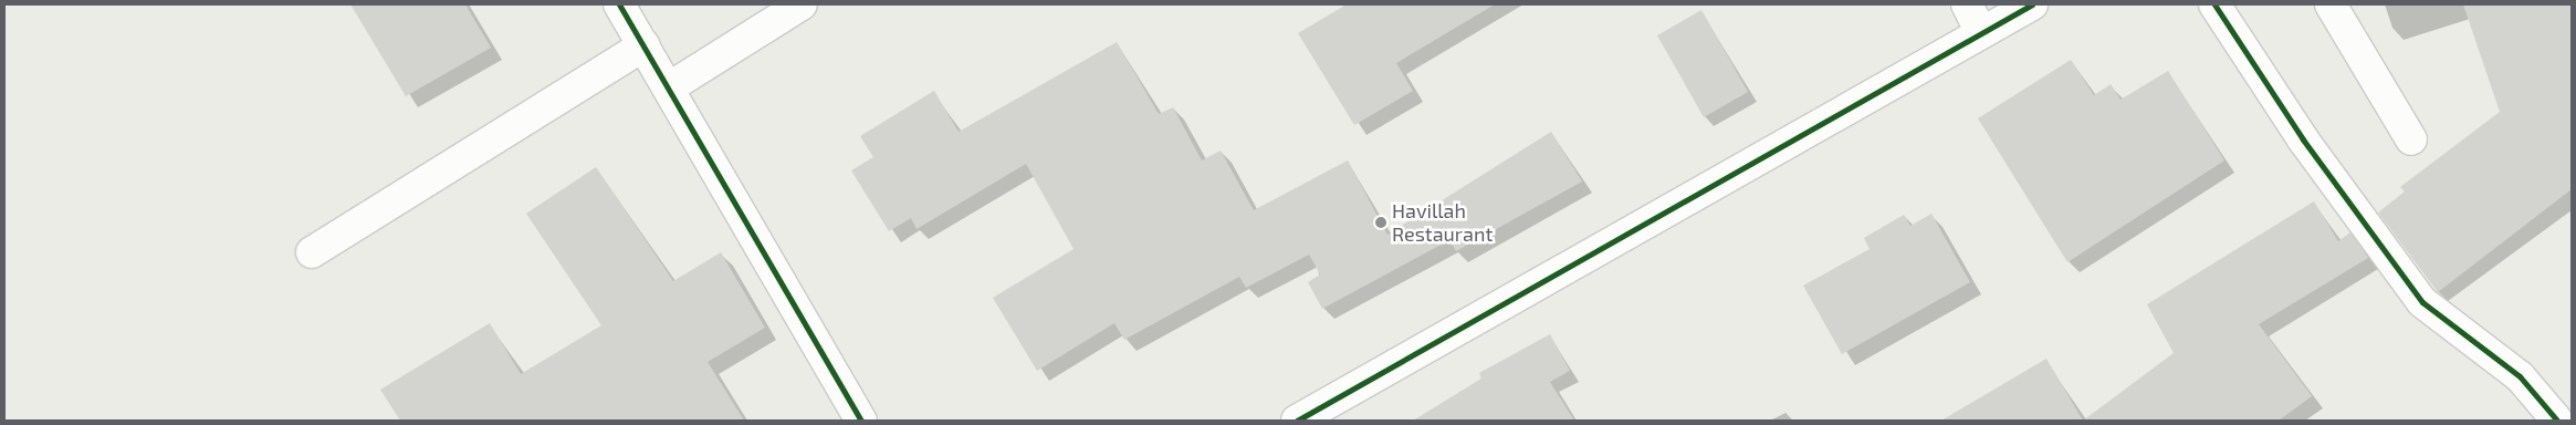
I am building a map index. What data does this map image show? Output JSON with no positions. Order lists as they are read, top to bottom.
{
  "places": ["Havillah Restaurant"]
}
